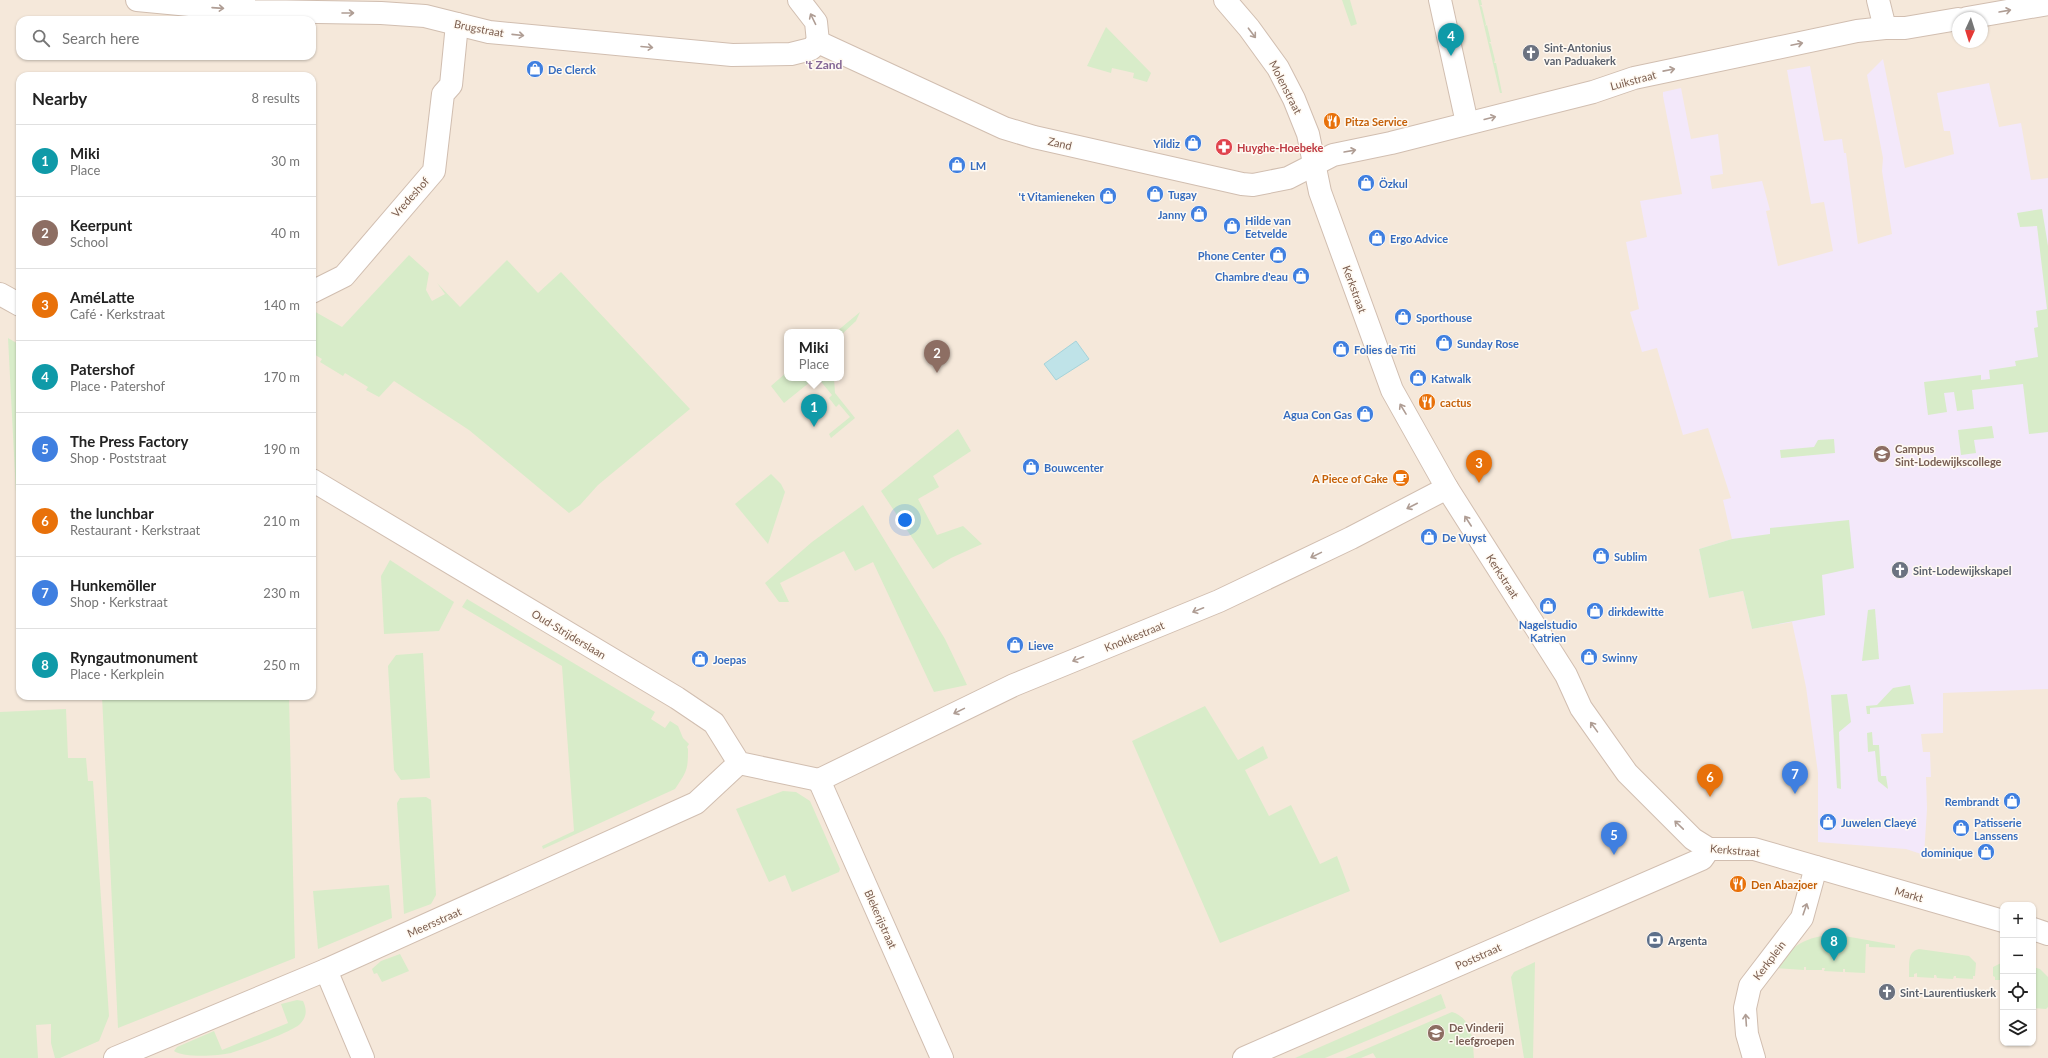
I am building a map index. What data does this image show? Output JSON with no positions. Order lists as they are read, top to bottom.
{
  "streets": {
    "street": [
      "Brugstraat",
      "Luikstraat",
      "Molenstraat",
      "Zand",
      "Vredeshof",
      "Kerkstraat",
      "Oud-Strijderslaan",
      "Knokkestraat",
      "Markt",
      "Blekerijstraat",
      "Meersstraat",
      "Poststraat",
      "Kerkplein"
    ]
  },
  "crossings": [
    ["Brugstraat", "Zand"],
    ["Brugstraat", "Vredeshof"],
    ["Luikstraat", "Molenstraat"],
    ["Luikstraat", "Zand"],
    ["Luikstraat", "Kerkstraat"],
    ["Molenstraat", "Zand"],
    ["Molenstraat", "Kerkstraat"],
    ["Zand", "Kerkstraat"],
    ["Kerkstraat", "Knokkestraat"],
    ["Kerkstraat", "Markt"],
    ["Kerkstraat", "Poststraat"],
    ["Kerkstraat", "Kerkplein"],
    ["Oud-Strijderslaan", "Meersstraat"],
    ["Knokkestraat", "Blekerijstraat"],
    ["Markt", "Kerkplein"]
  ],
  "one_way": [
    "Brugstraat",
    "Luikstraat",
    "Kerkstraat",
    "Knokkestraat",
    "Kerkplein"
  ],
  "districts": ["'t Zand"],
  "places": {
    "church": ["Sint-Antonius van Paduakerk", "Sint-Lodewijkskapel", "Sint-Laurentiuskerk"],
    "shop": [
      "De Clerck",
      "Yildiz",
      "LM",
      "Özkul",
      "Tugay",
      "'t Vitamieneken",
      "Janny",
      "Hilde van Eetvelde",
      "Ergo Advice",
      "Phone Center",
      "Chambre d'eau",
      "Sporthouse",
      "Sunday Rose",
      "Folies de Titi",
      "Katwalk",
      "Agua Con Gas",
      "Bouwcenter",
      "De Vuyst",
      "Sublim",
      "Nagelstudio Katrien",
      "dirkdewitte",
      "Lieve",
      "Swinny",
      "Joepas",
      "Rembrandt",
      "Juwelen Claeyé",
      "Patisserie Lanssens",
      "dominique"
    ],
    "restaurant": ["Pitza Service", "cactus", "Den Abazjoer"],
    "pharmacy": ["Huyghe-Hoebeke"],
    "school or university": ["Campus Sint-Lodewijkscollege", "De Vinderij - leefgroepen"],
    "cafe": ["A Piece of Cake"],
    "bank": ["Argenta"]
  },
  "north": "bottom",
  "page": {
    "search": "Search here",
    "pins": [
      "4",
      "2",
      "1",
      "3",
      "7",
      "6",
      "5",
      "8"
    ],
    "heading": ["Nearby", "8 results"],
    "list": [
      {
        "mark": "1",
        "name": "Miki",
        "note": "Place",
        "value": "30 m"
      },
      {
        "mark": "2",
        "name": "Keerpunt",
        "note": "School",
        "value": "40 m"
      },
      {
        "mark": "3",
        "name": "AméLatte",
        "note": "Café · Kerkstraat",
        "value": "140 m"
      },
      {
        "mark": "4",
        "name": "Patershof",
        "note": "Place · Patershof",
        "value": "170 m"
      },
      {
        "mark": "5",
        "name": "The Press Factory",
        "note": "Shop · Poststraat",
        "value": "190 m"
      },
      {
        "mark": "6",
        "name": "the lunchbar",
        "note": "Restaurant · Kerkstraat",
        "value": "210 m"
      },
      {
        "mark": "7",
        "name": "Hunkemöller",
        "note": "Shop · Kerkstraat",
        "value": "230 m"
      },
      {
        "mark": "8",
        "name": "Ryngautmonument",
        "note": "Place · Kerkplein",
        "value": "250 m"
      }
    ],
    "popup": ["Miki", "Place"],
    "map_buttons": ["+", "−"]
  }
}
